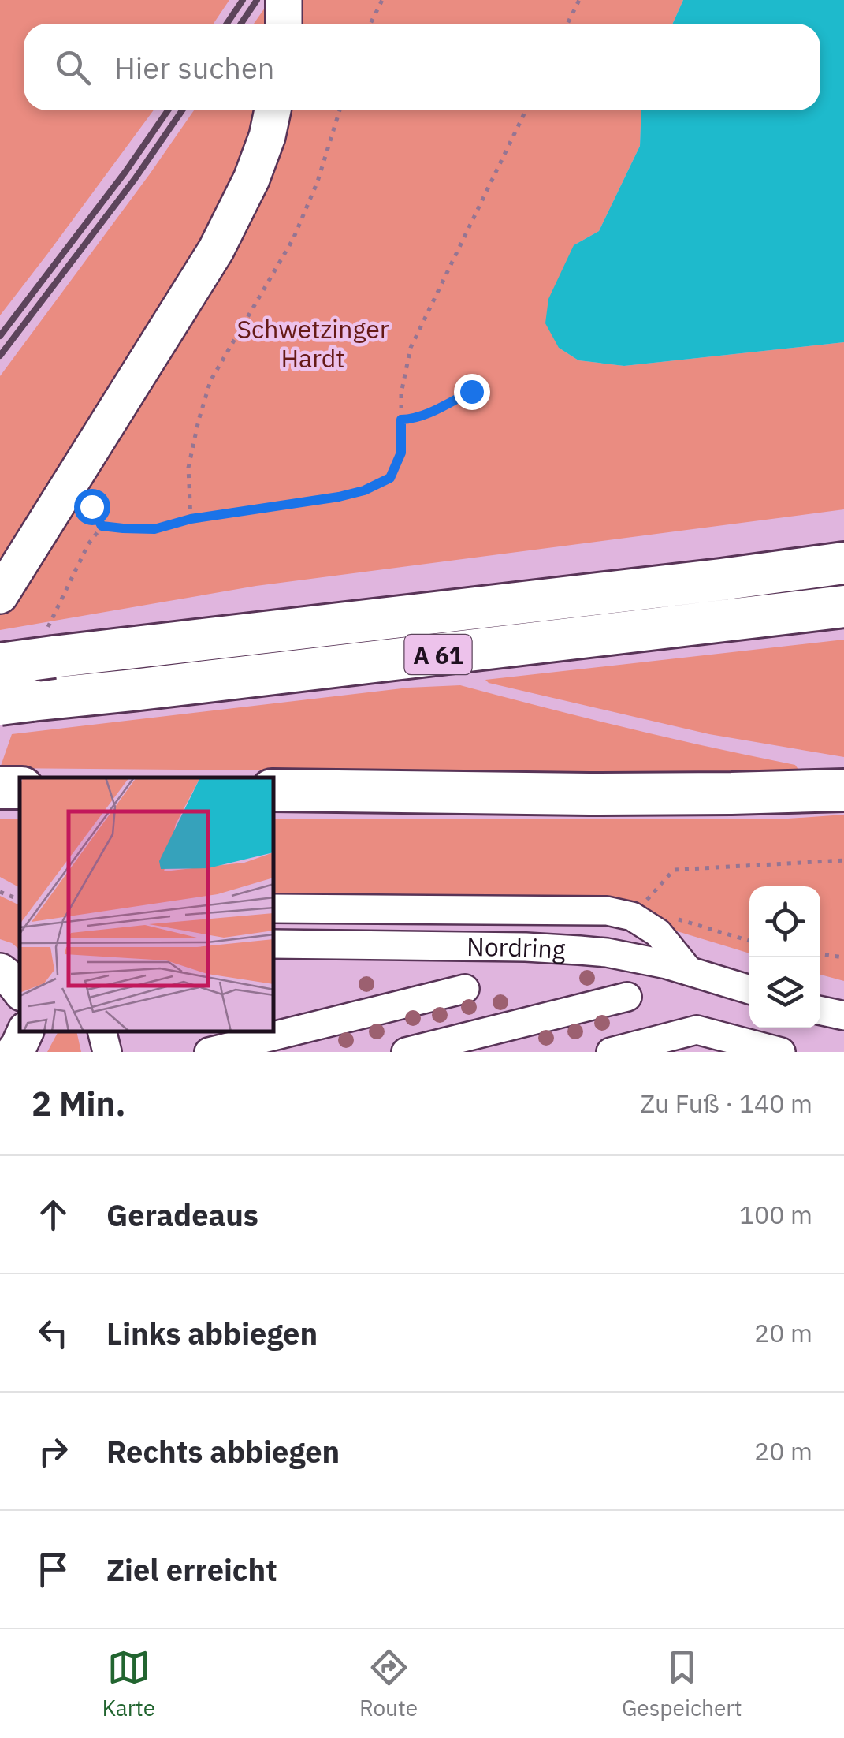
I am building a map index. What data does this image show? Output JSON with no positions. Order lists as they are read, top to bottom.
{
  "streets": {
    "highway": ["A 61"],
    "street": ["Nordring"]
  },
  "parks": ["Schwetzinger Hardt"],
  "page": {
    "search": "Hier suchen",
    "heading": ["2 Min.", "Zu Fuß · 140 m"],
    "list": [
      ["Geradeaus", "100 m"],
      ["Links abbiegen", "20 m"],
      ["Rechts abbiegen", "20 m"],
      "Ziel erreicht"
    ],
    "nav": ["Karte", "Route", "Gespeichert"]
  }
}
